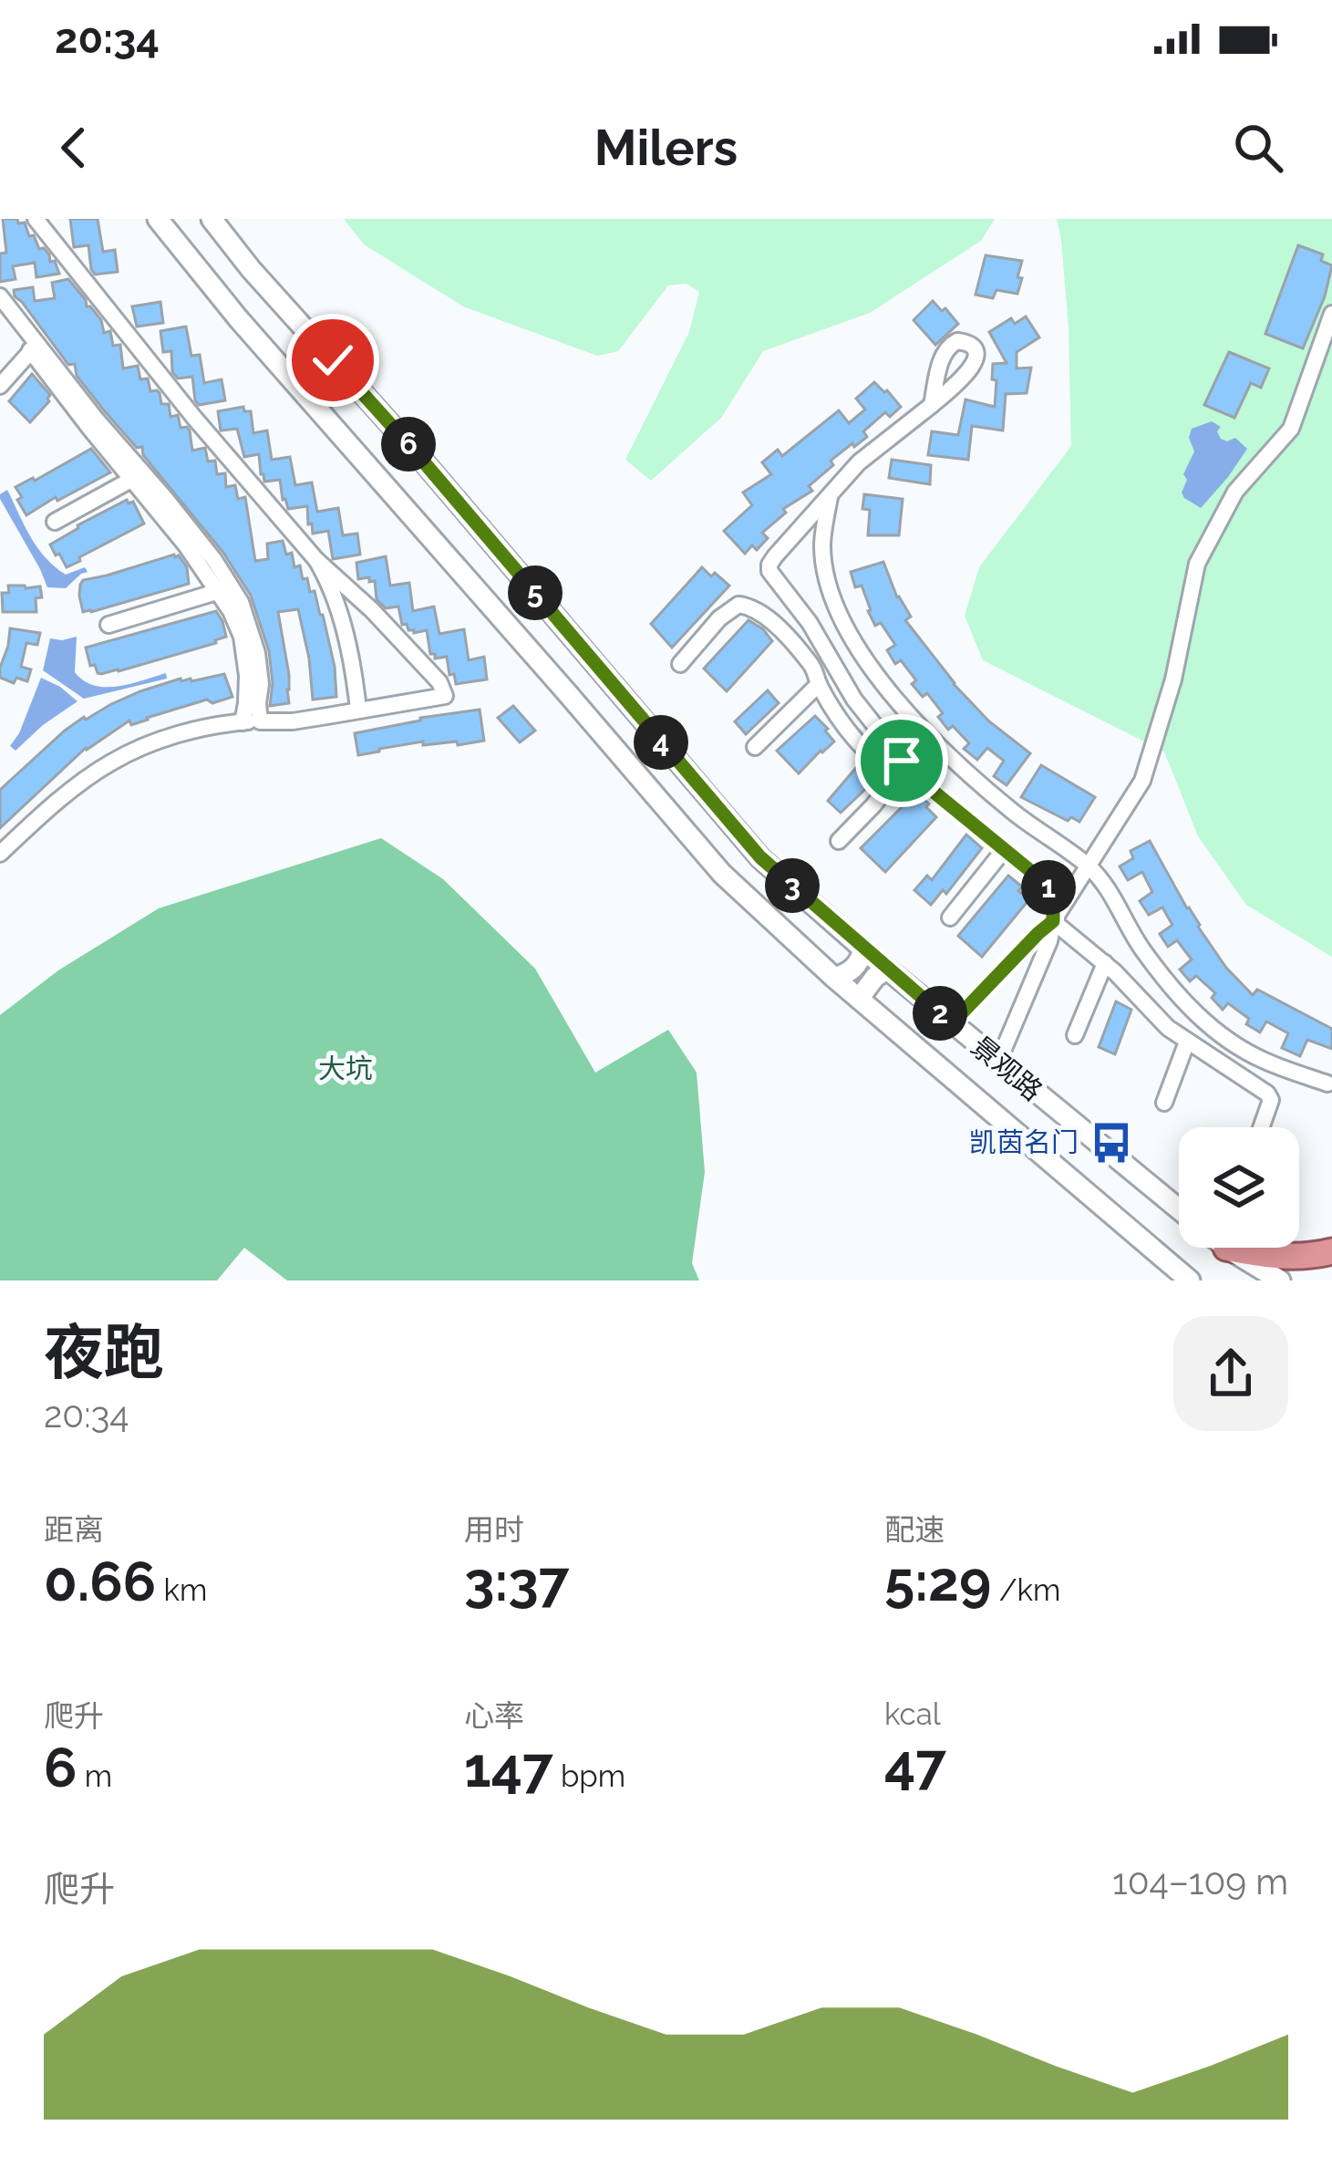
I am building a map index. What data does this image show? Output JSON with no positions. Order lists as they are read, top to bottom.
{
  "streets": {
    "street": ["景观路"]
  },
  "parks": ["大坑"],
  "places": {
    "bus stop": ["凯茵名门"]
  },
  "page": {
    "status": "20:34",
    "header": "Milers",
    "pins": [
      "6",
      "5",
      "4",
      "3",
      "1",
      "2"
    ],
    "heading": ["夜跑", "20:34"],
    "stats": [
      ["距离", "0.66 km"],
      ["用时", "3:37"],
      ["配速", "5:29 /km"],
      ["爬升", "6 m"],
      ["心率", "147 bpm"],
      ["kcal", "47"]
    ],
    "chart": ["爬升", "104–109 m"]
  }
}
